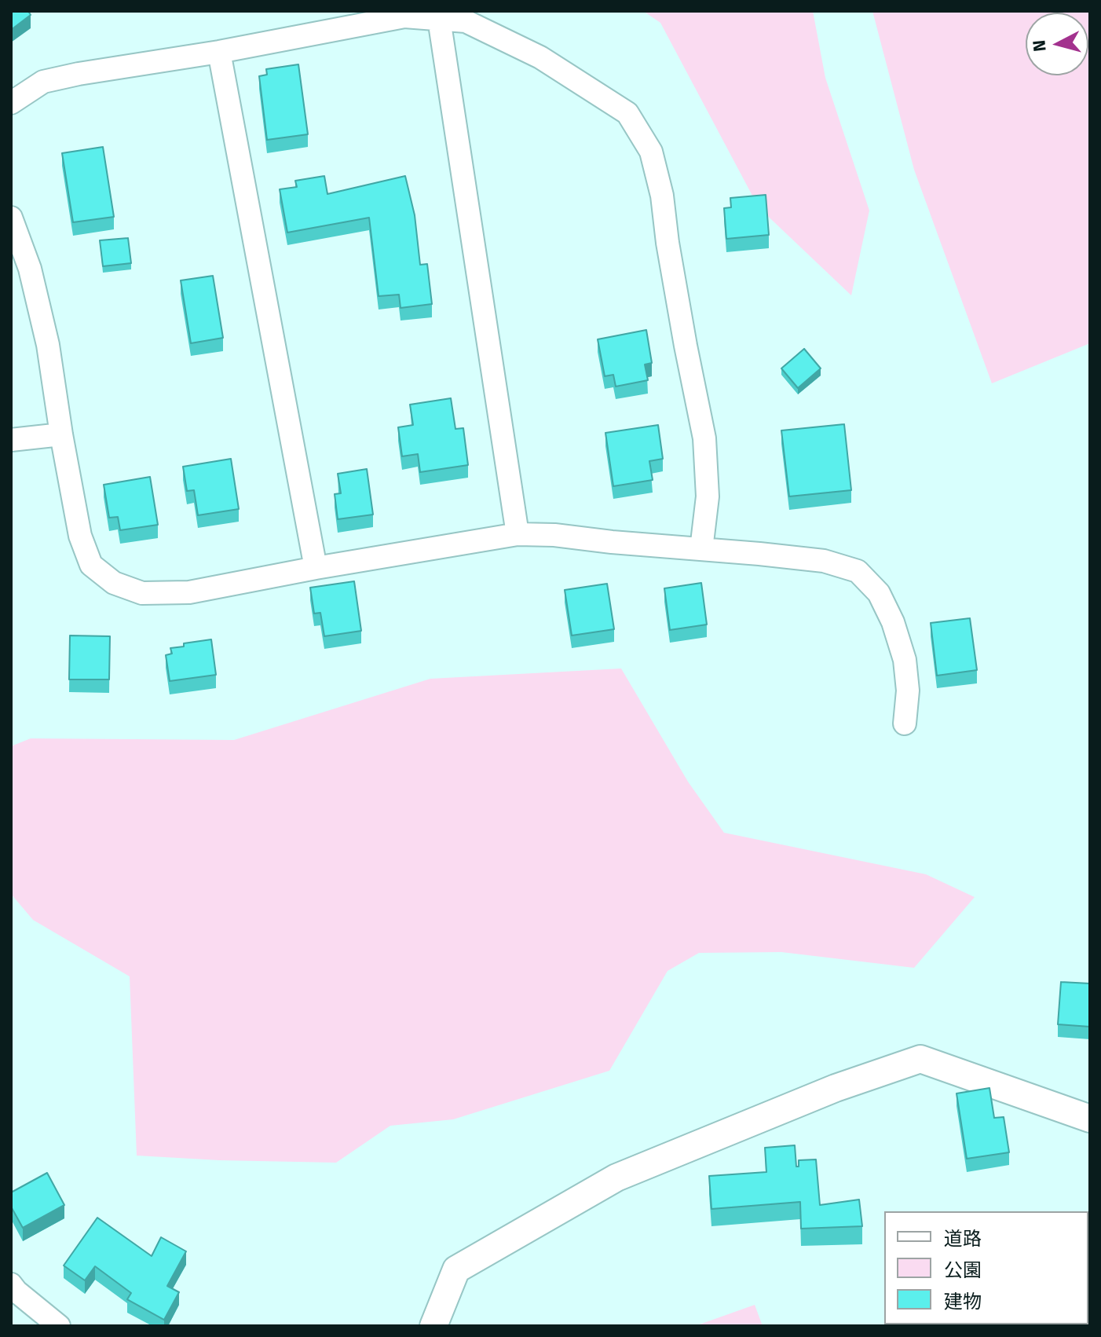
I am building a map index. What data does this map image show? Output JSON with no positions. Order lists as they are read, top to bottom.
{
  "legend": ["道路", "公園", "建物"],
  "north": "left"
}
